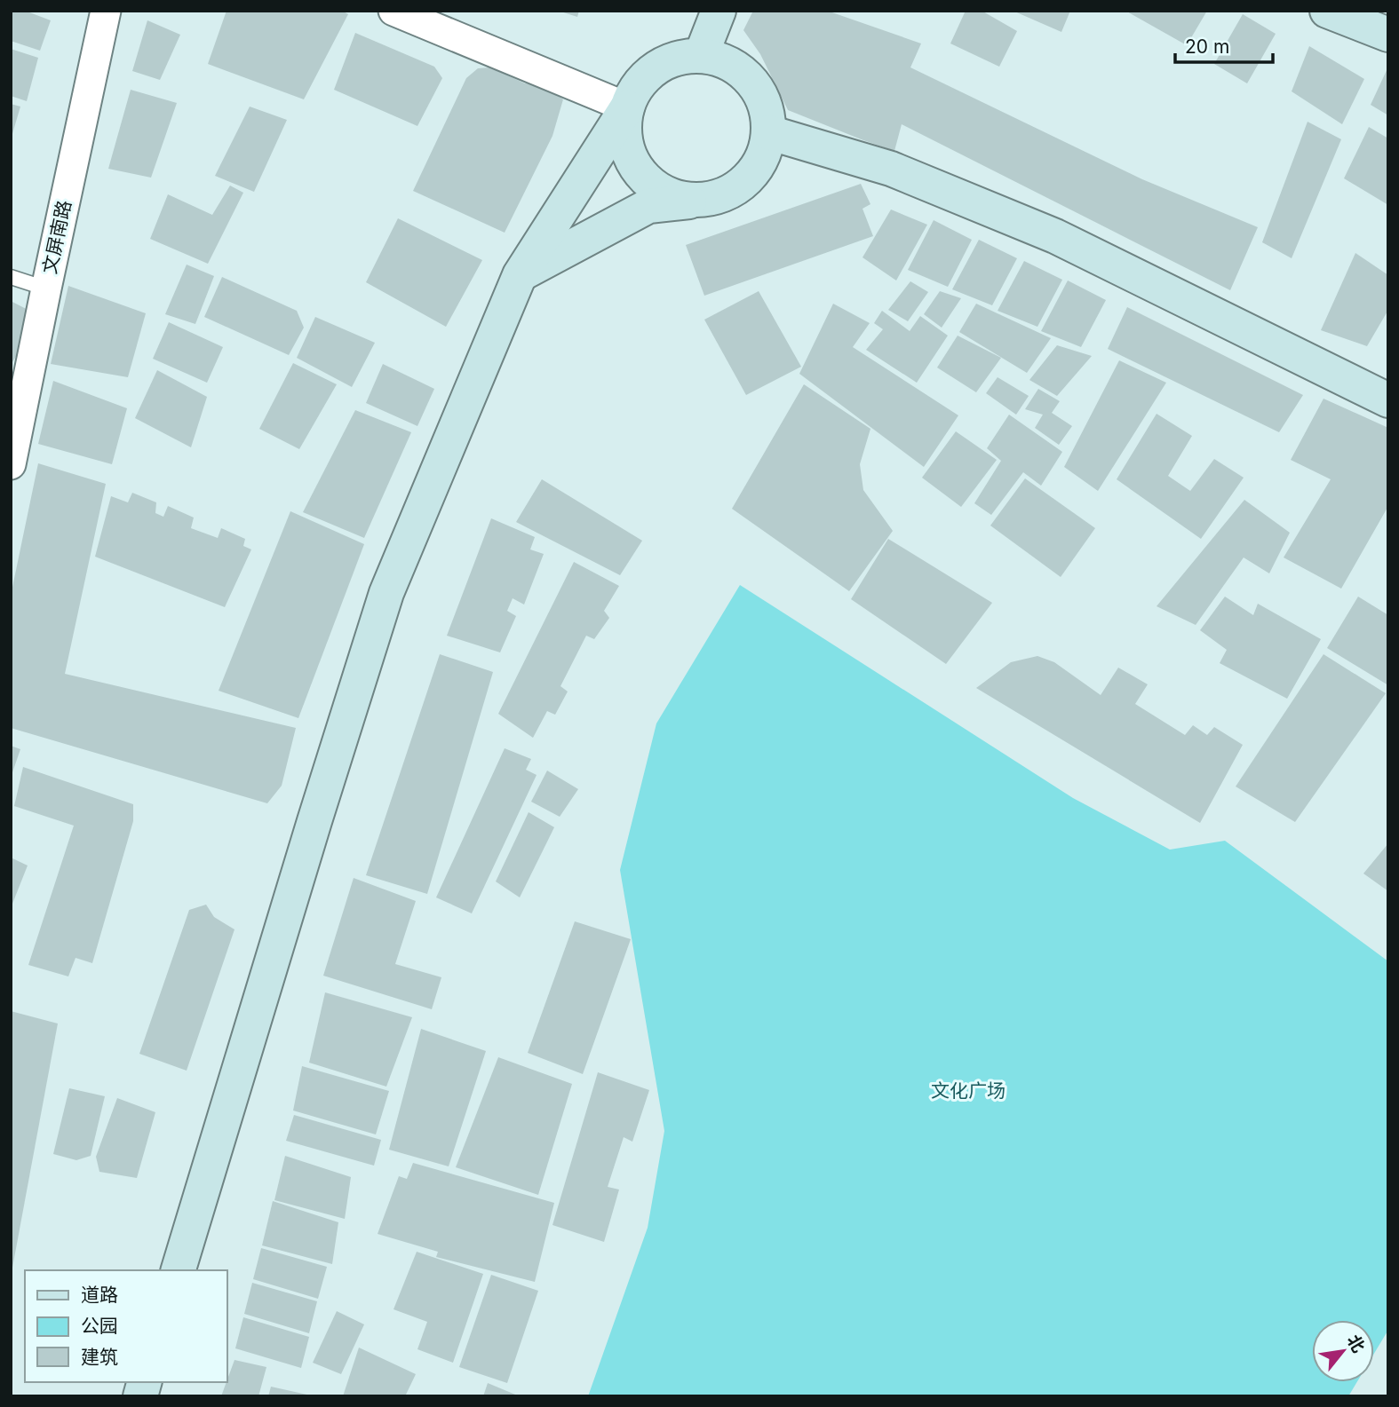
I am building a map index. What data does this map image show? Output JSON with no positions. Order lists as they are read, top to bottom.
{
  "streets": {
    "street": ["文屏南路"]
  },
  "parks": ["文化广场"],
  "legend": ["道路", "公园", "建筑"],
  "scale_bar": "20 m",
  "north": "top right"
}
